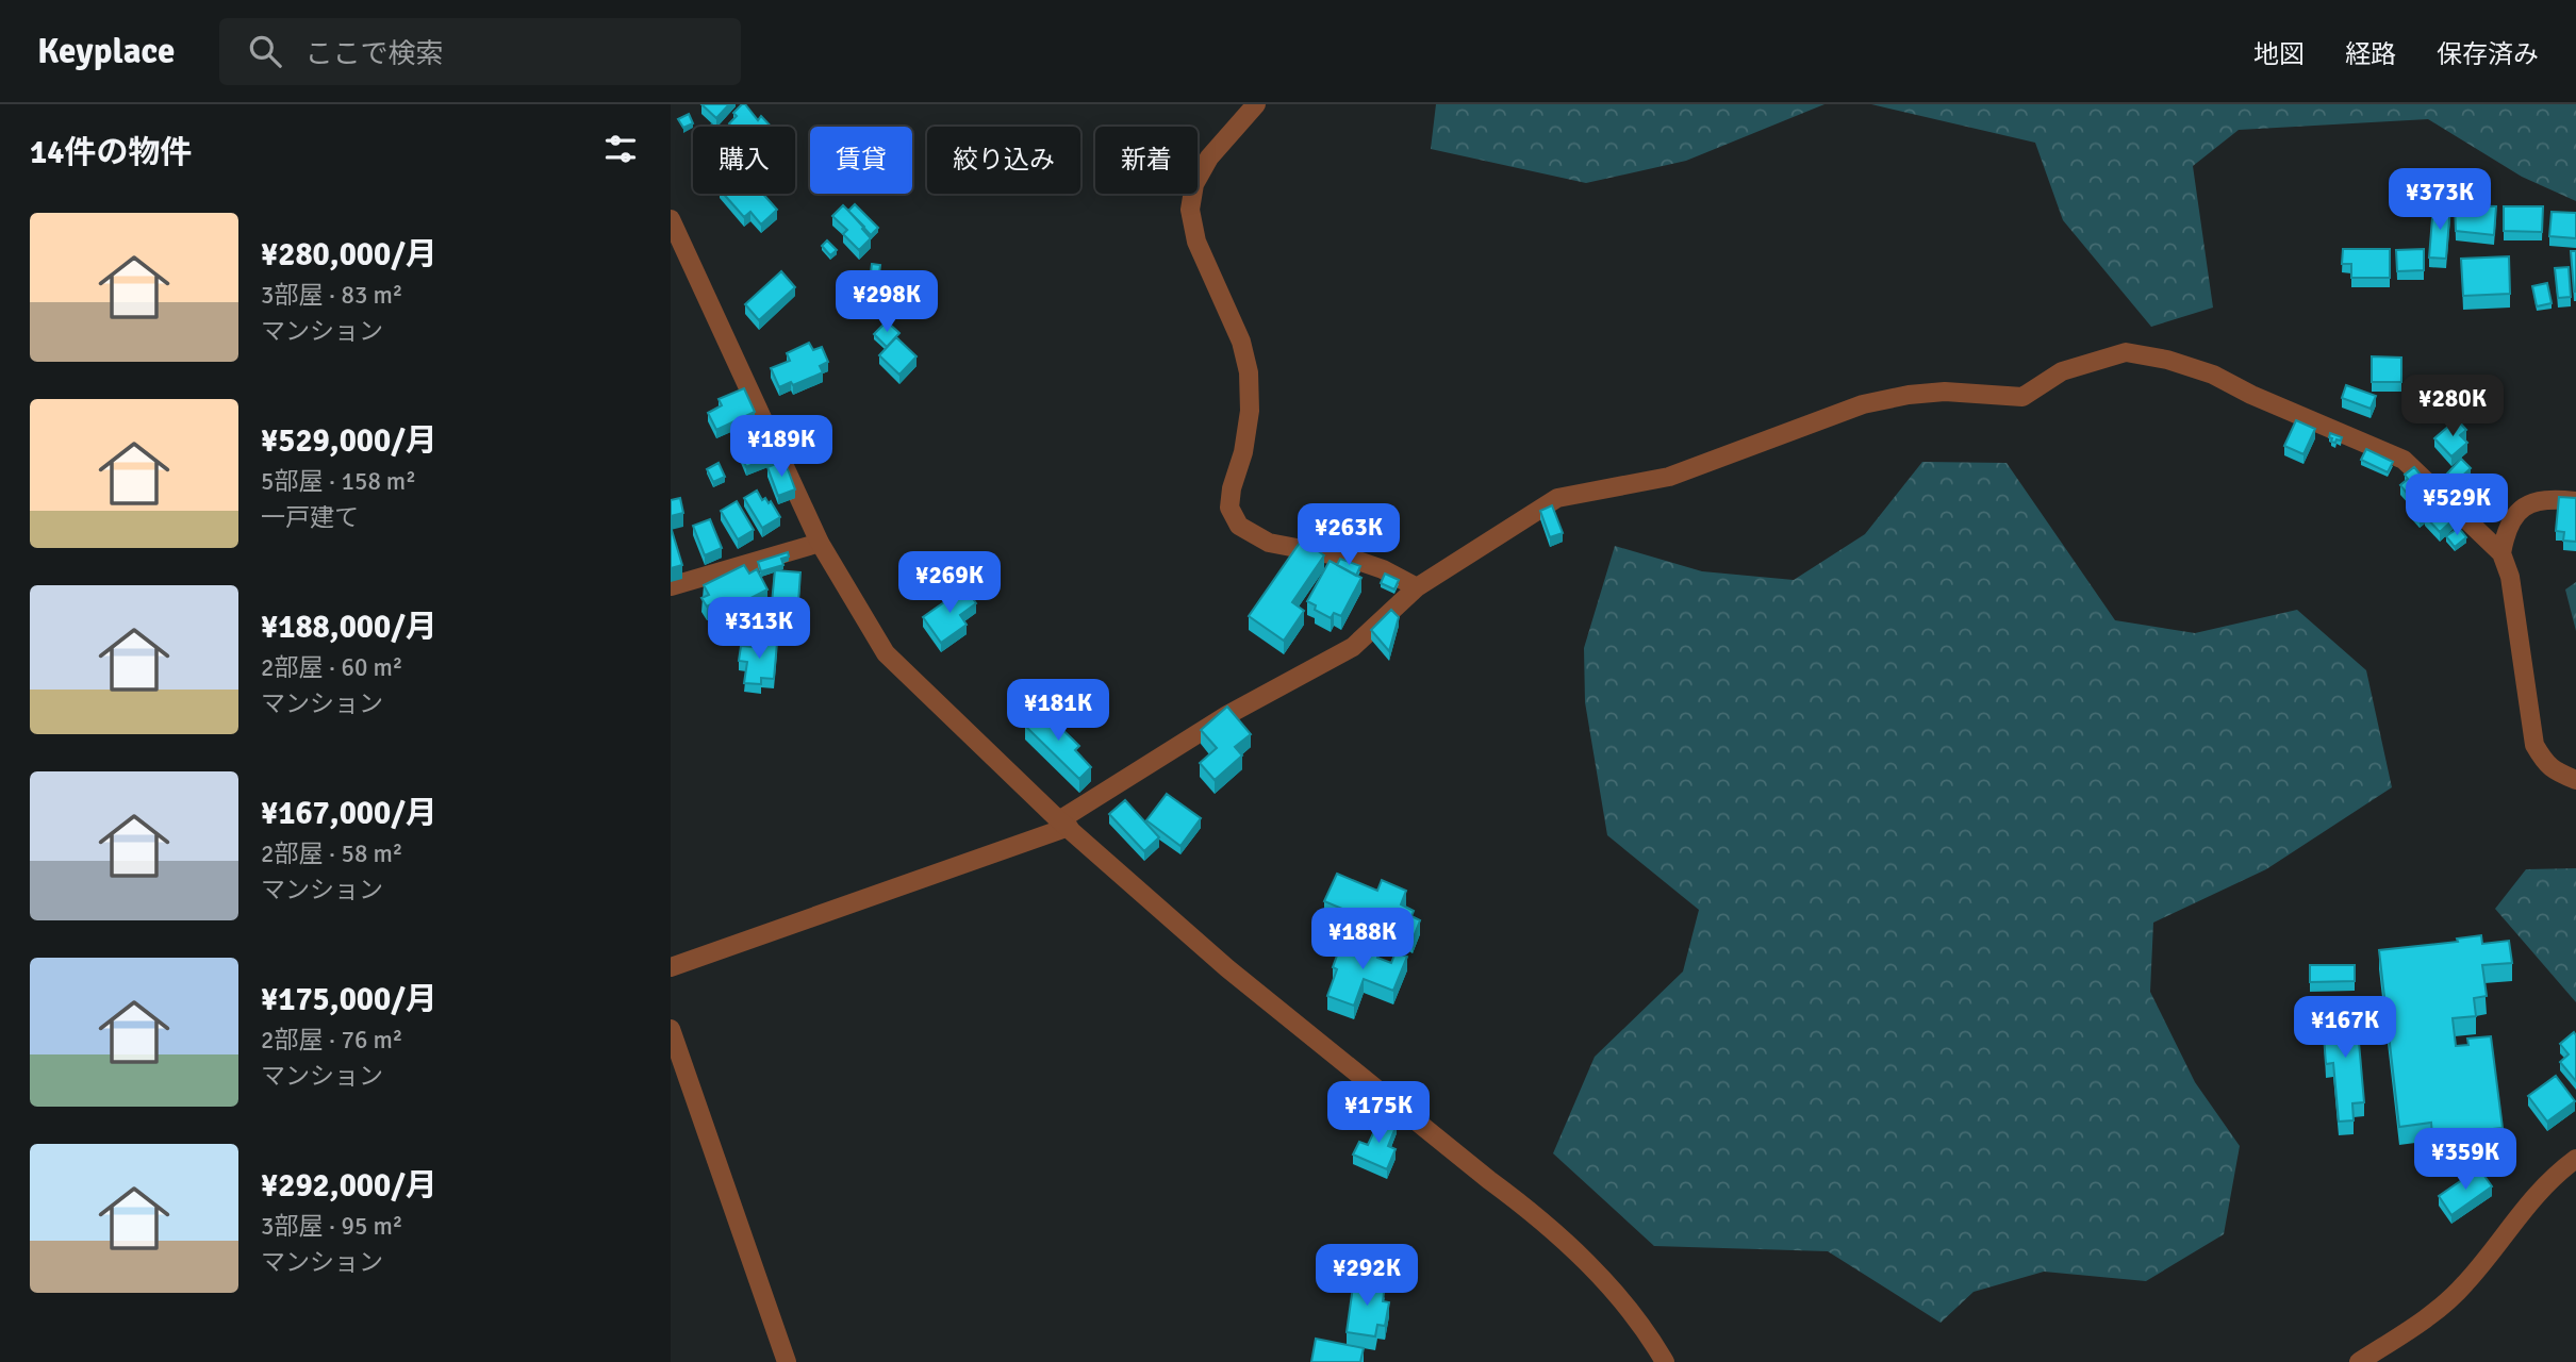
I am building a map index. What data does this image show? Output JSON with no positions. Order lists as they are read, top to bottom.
{
  "page": {
    "header": "Keyplace",
    "search": "ここで検索",
    "nav": ["地図", "経路", "保存済み"],
    "heading": "14件の物件",
    "chip": [
      "購入",
      "賃貸",
      "絞り込み",
      "新着"
    ],
    "price": [
      "¥373K",
      "¥298K",
      "¥280K",
      "¥189K",
      "¥529K",
      "¥263K",
      "¥269K",
      "¥313K",
      "¥181K",
      "¥188K",
      "¥167K",
      "¥175K",
      "¥359K",
      "¥292K"
    ],
    "list": [
      {
        "name": "¥280,000/月",
        "note": "3部屋 · 83 m² · マンション"
      },
      {
        "name": "¥529,000/月",
        "note": "5部屋 · 158 m² · 一戸建て"
      },
      {
        "name": "¥188,000/月",
        "note": "2部屋 · 60 m² · マンション"
      },
      {
        "name": "¥167,000/月",
        "note": "2部屋 · 58 m² · マンション"
      },
      {
        "name": "¥175,000/月",
        "note": "2部屋 · 76 m² · マンション"
      },
      {
        "name": "¥292,000/月",
        "note": "3部屋 · 95 m² · マンション"
      }
    ]
  }
}
